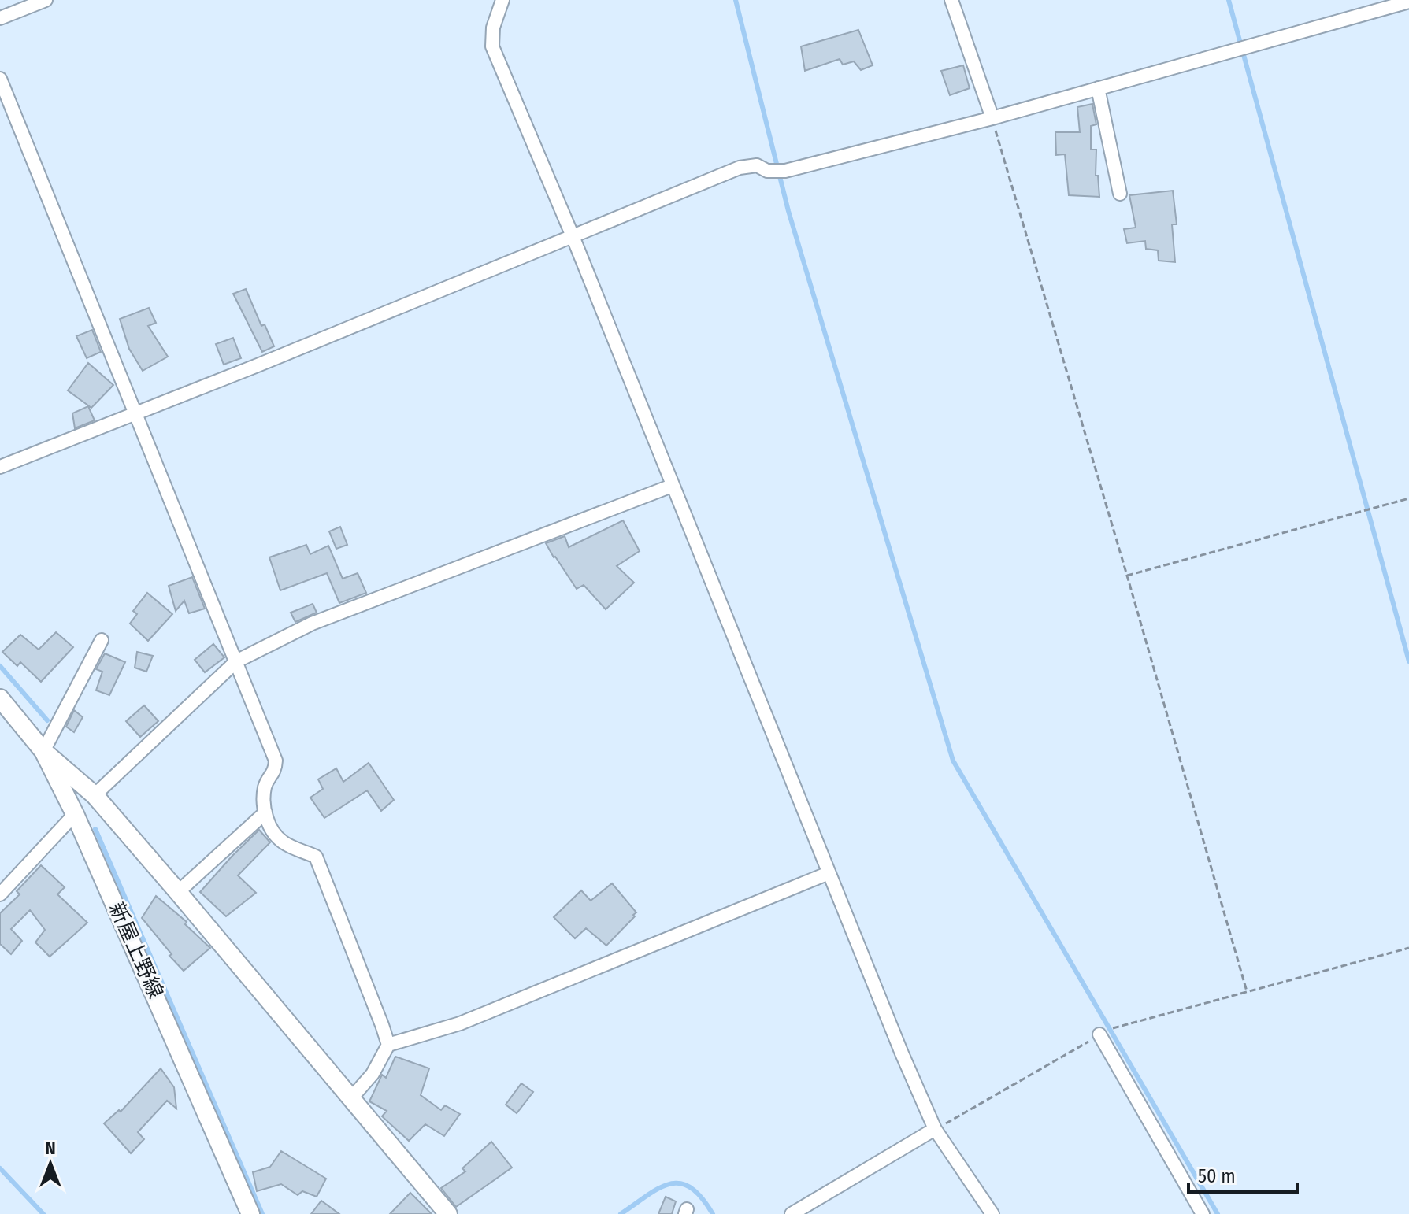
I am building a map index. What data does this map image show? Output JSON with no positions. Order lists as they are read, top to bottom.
{
  "streets": {
    "street": ["新屋上野線"]
  },
  "scale_bar": "50 m",
  "north": "top"
}
